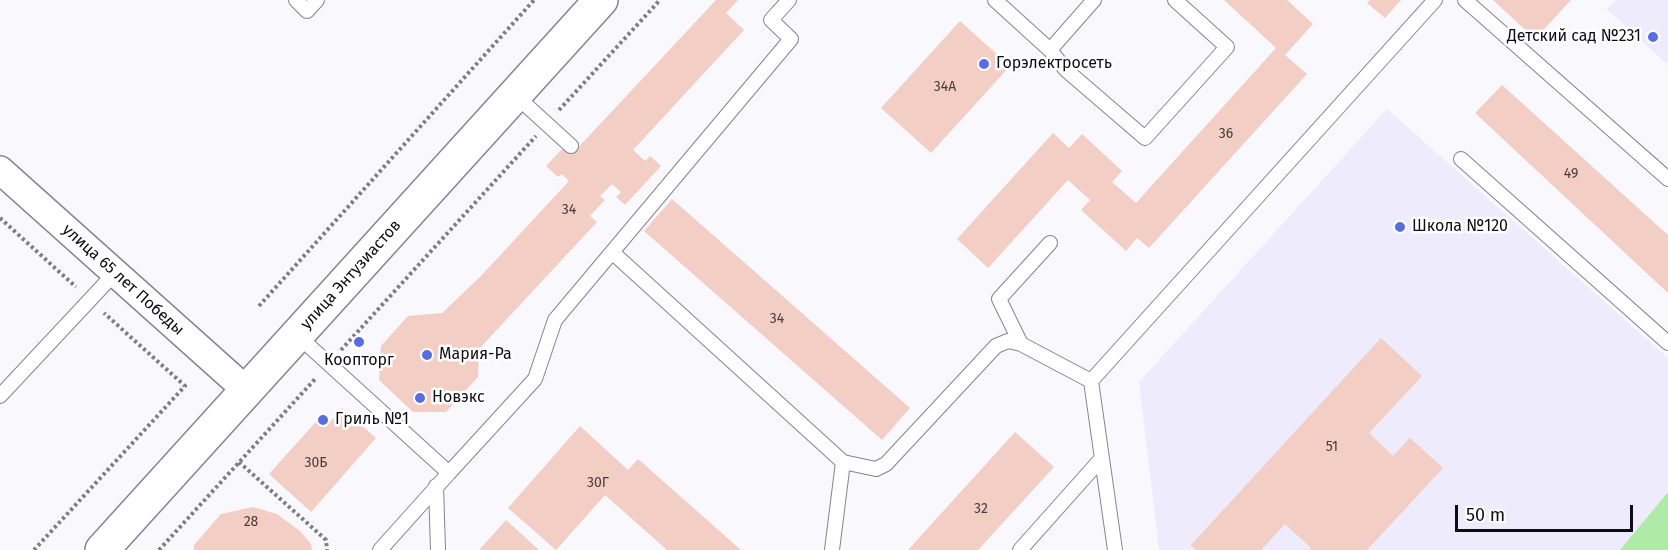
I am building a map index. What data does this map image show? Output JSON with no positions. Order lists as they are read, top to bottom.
{
  "streets": {
    "street": ["улица Энтузиастов", "улица 65 лет Победы"]
  },
  "crossings": [
    ["улица Энтузиастов", "улица 65 лет Победы"]
  ],
  "places": [
    "Детский сад №231",
    "Горэлектросеть",
    "Школа №120",
    "Коопторг",
    "Мария-Ра",
    "Новэкс",
    "Гриль №1"
  ],
  "house_numbers": [
    "34А",
    "36",
    "49",
    "34",
    "34",
    "51",
    "30Б",
    "30Г",
    "32",
    "28"
  ],
  "scale_bar": "50 m"
}
